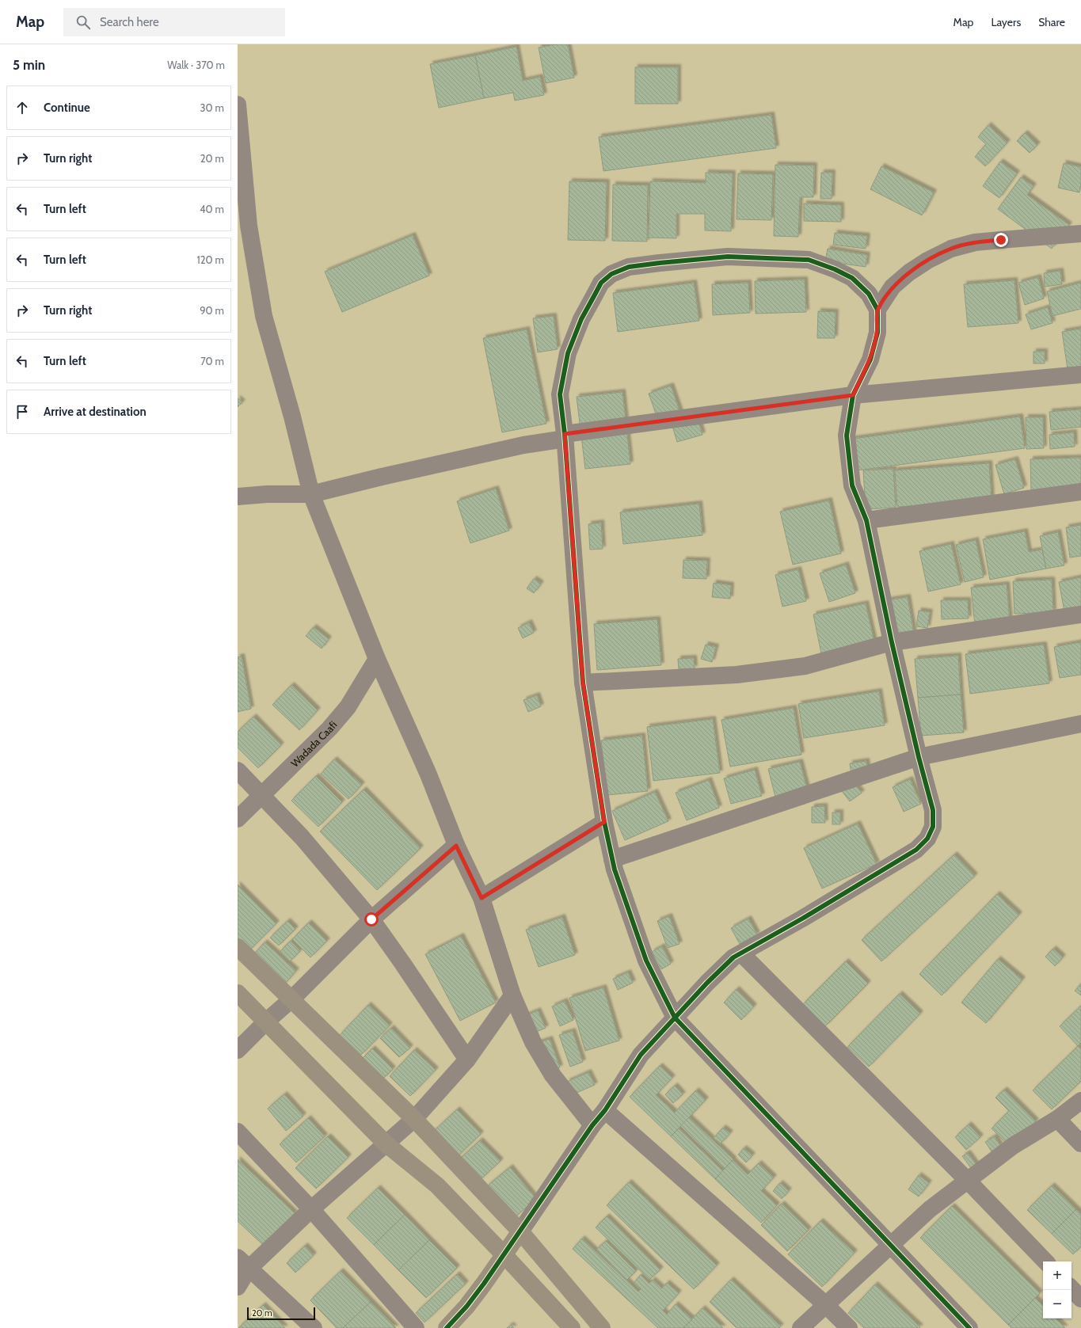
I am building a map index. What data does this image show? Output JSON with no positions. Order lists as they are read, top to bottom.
{
  "streets": {
    "street": ["Wadada Caafi"]
  },
  "scale_bar": "20 m",
  "page": {
    "header": "Map",
    "search": "Search here",
    "nav": ["Map", "Layers", "Share"],
    "heading": ["5 min", "Walk · 370 m"],
    "list": [
      ["Continue", "30 m"],
      ["Turn right", "20 m"],
      ["Turn left", "40 m"],
      ["Turn left", "120 m"],
      ["Turn right", "90 m"],
      ["Turn left", "70 m"],
      "Arrive at destination"
    ],
    "map_buttons": ["+", "−"],
    "scale": "20 m"
  }
}
